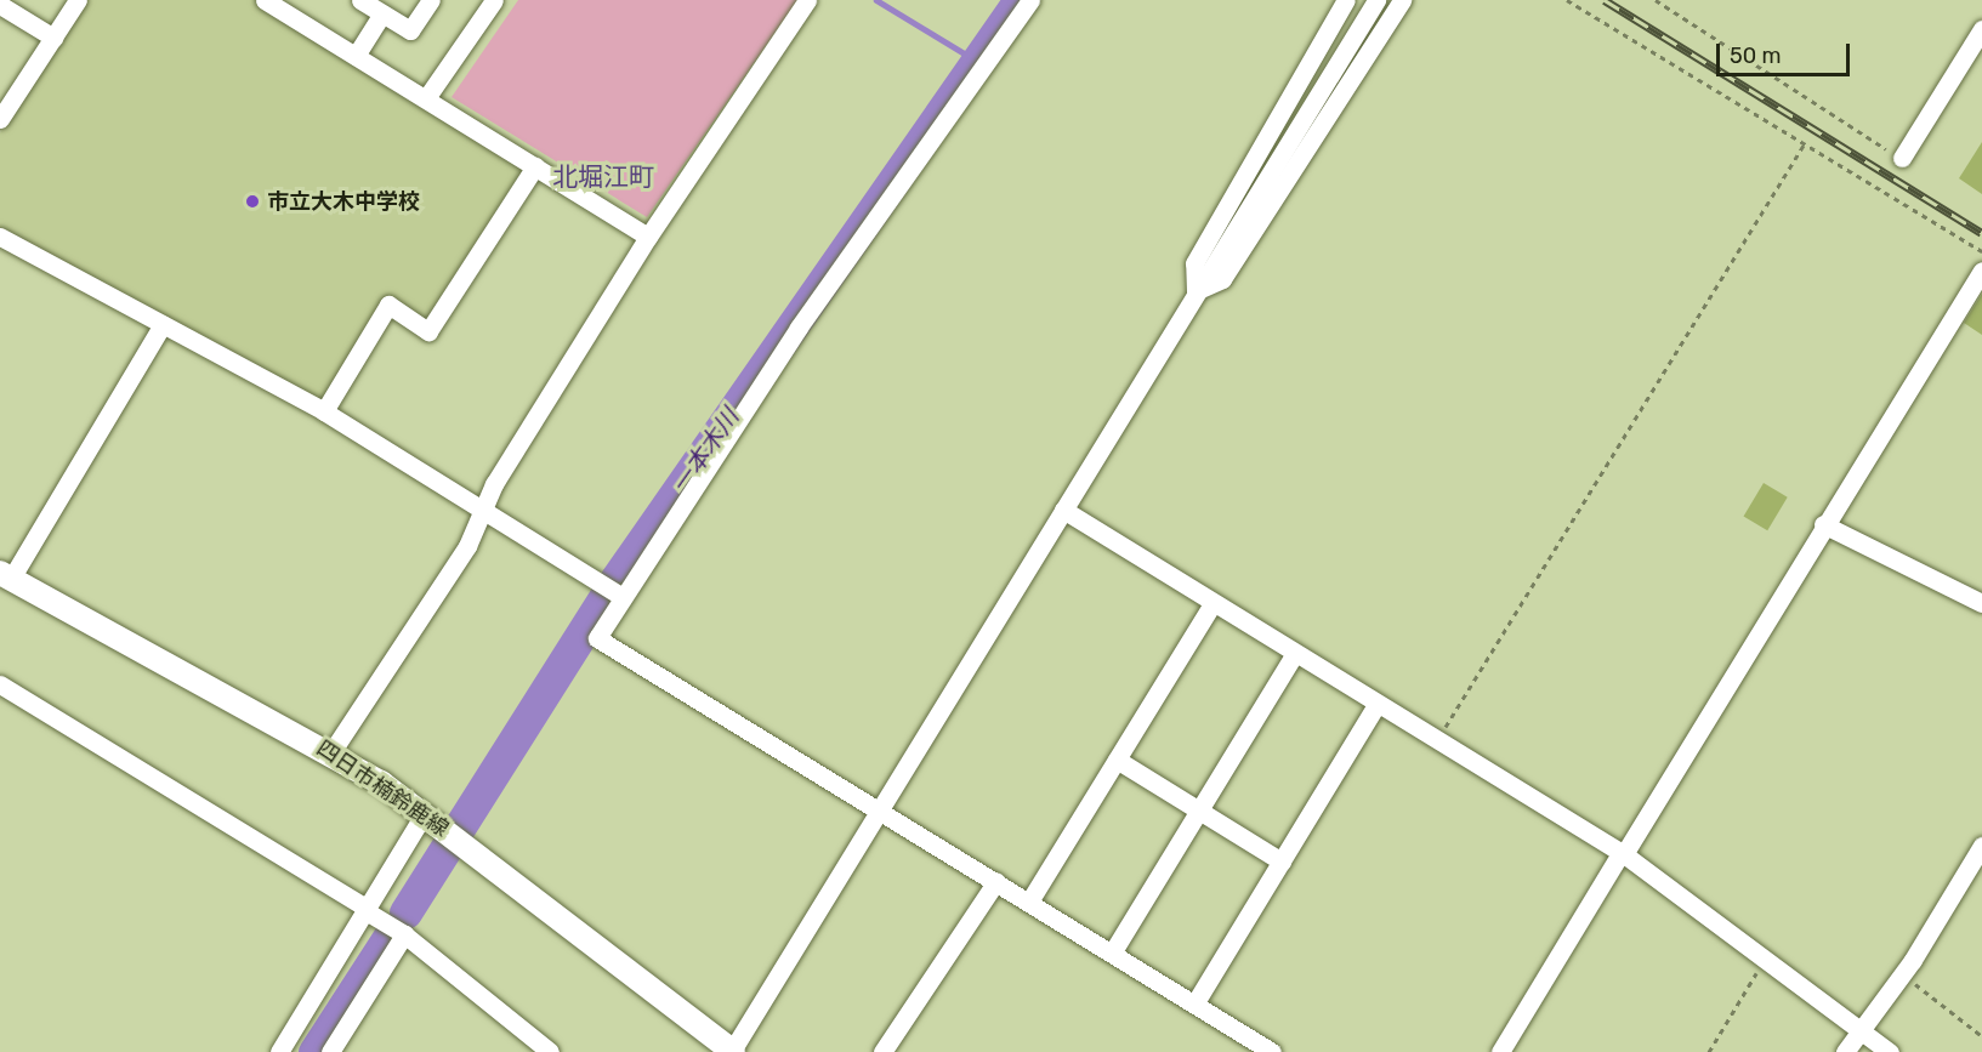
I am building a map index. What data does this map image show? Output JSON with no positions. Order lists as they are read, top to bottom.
{
  "streets": {
    "main road": ["四日市楠鈴鹿線"]
  },
  "districts": ["北堀江町"],
  "water": ["一本木川"],
  "places": ["市立大木中学校"],
  "scale_bar": "50 m"
}
